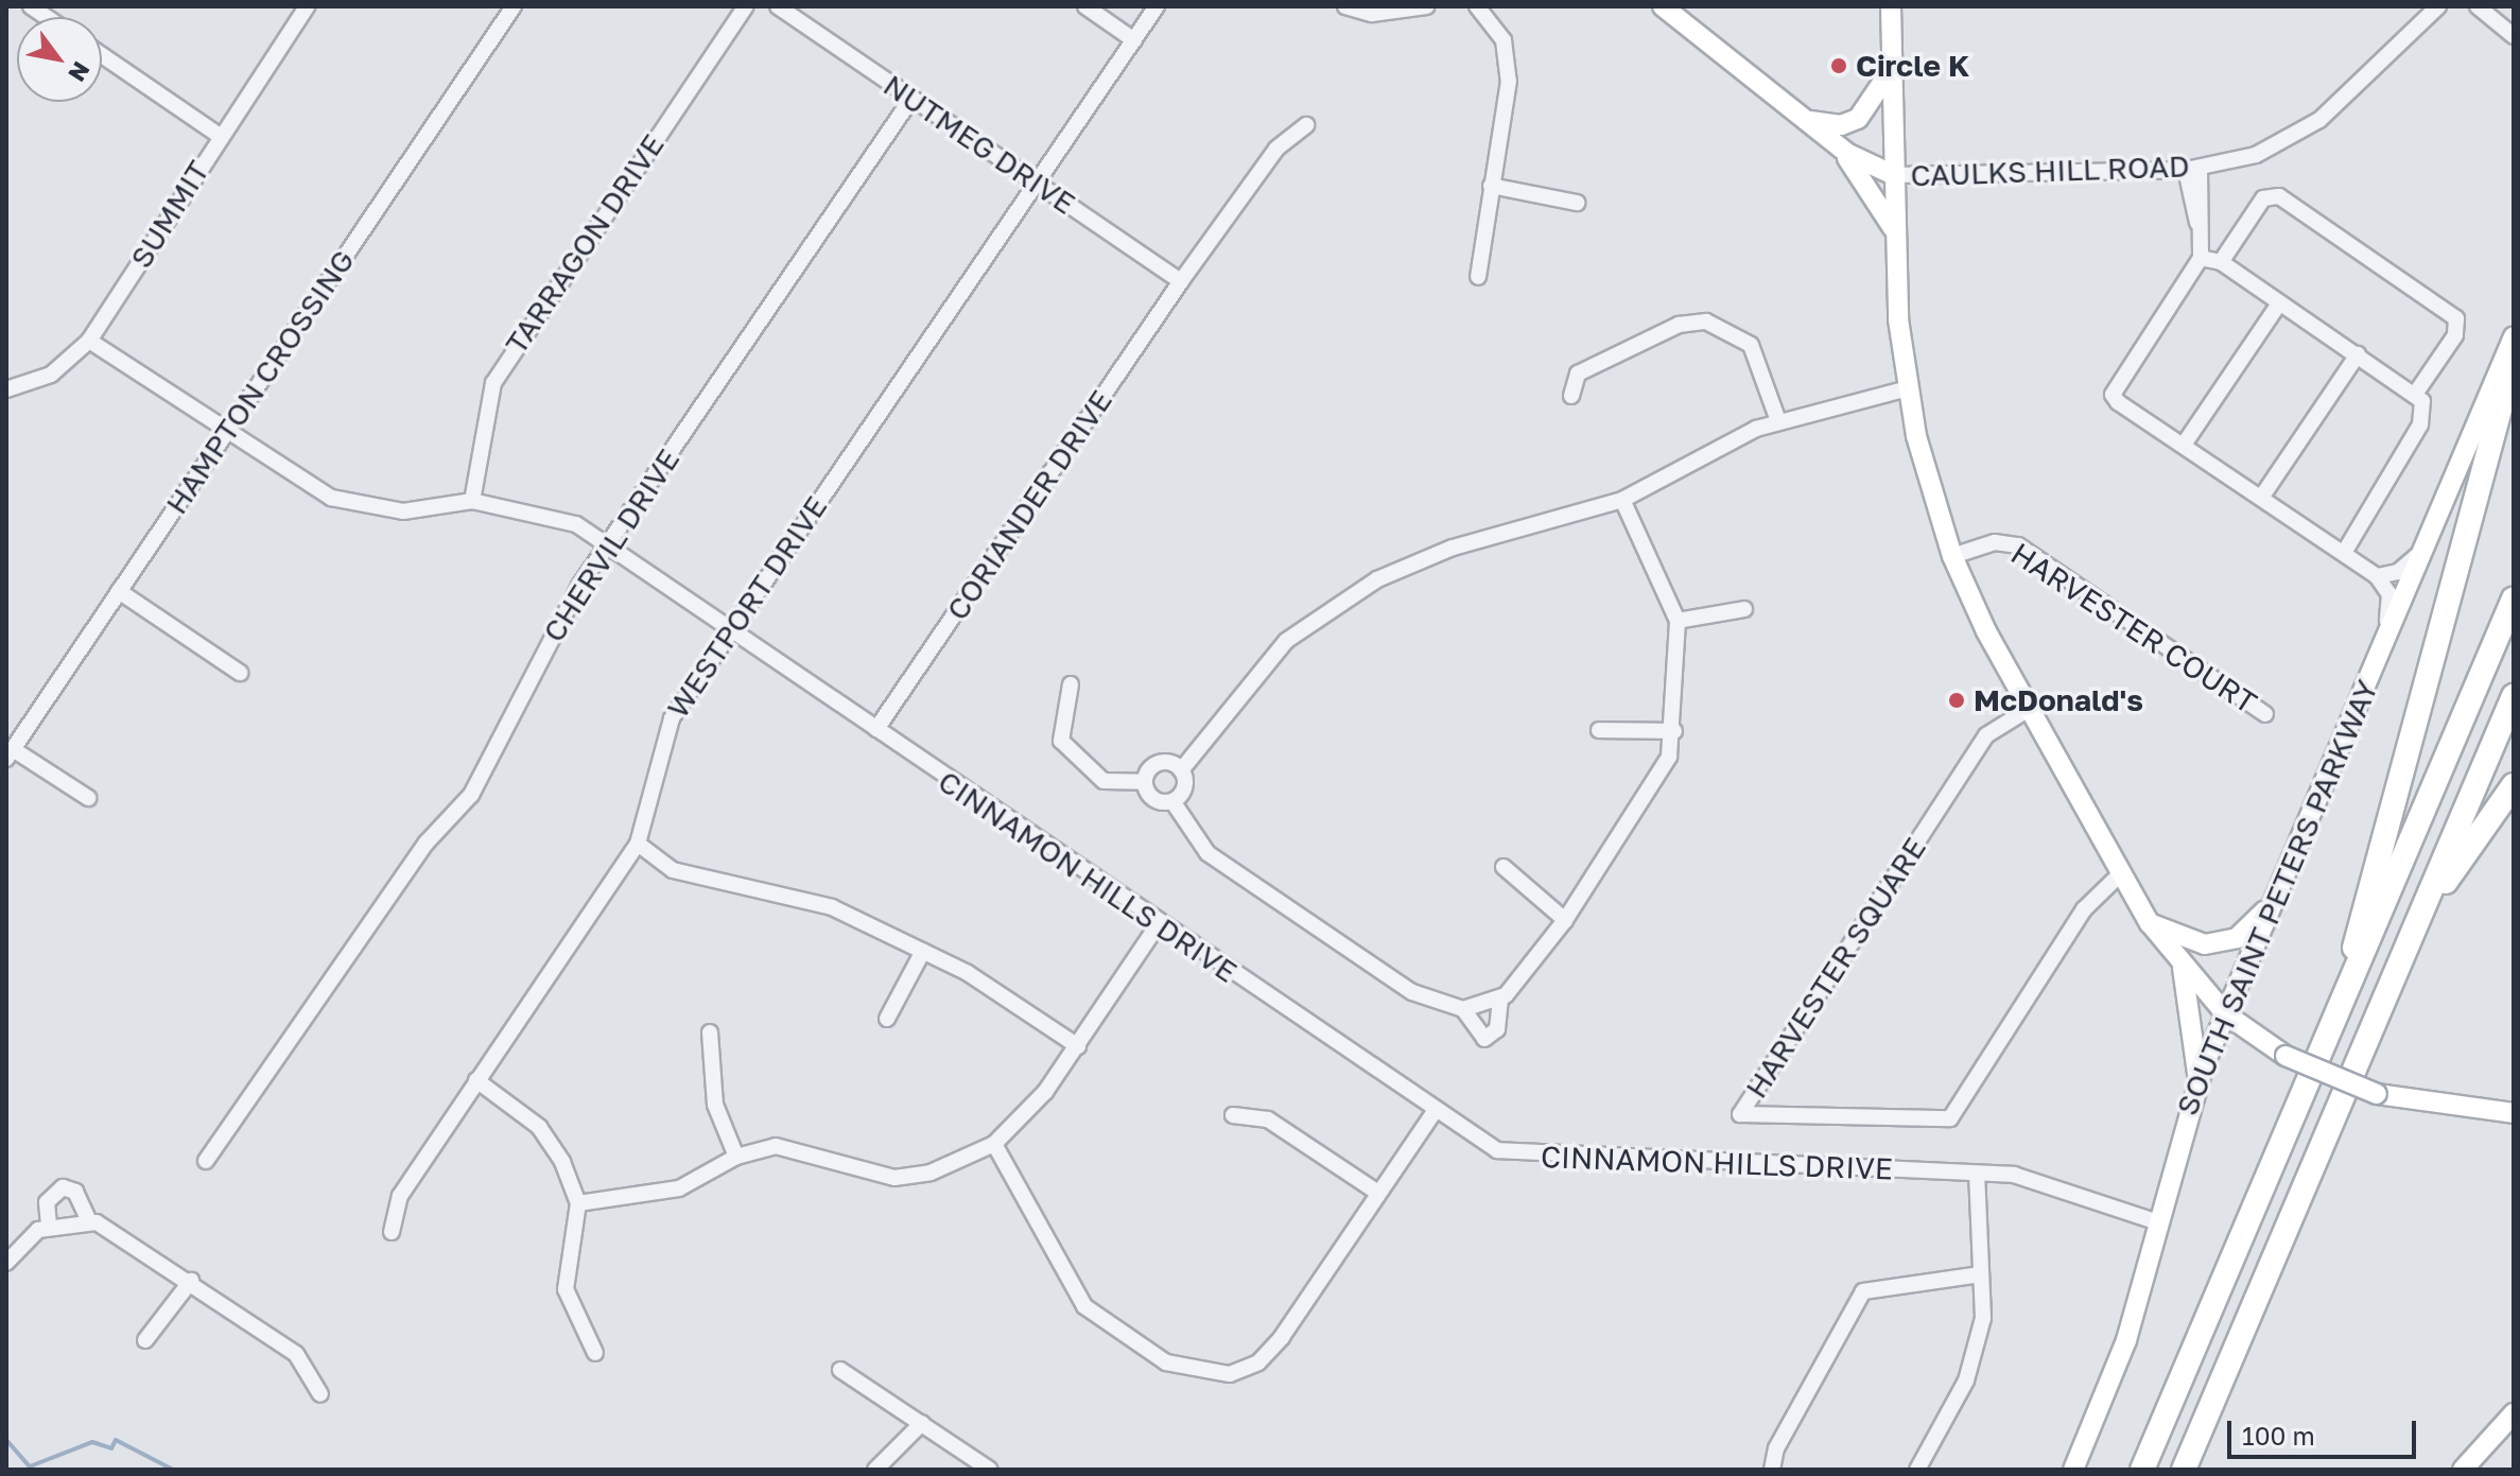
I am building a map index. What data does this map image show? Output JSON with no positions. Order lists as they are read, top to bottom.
{
  "streets": {
    "main road": ["CAULKS HILL ROAD", "SOUTH SAINT PETERS PARKWAY"],
    "street": [
      "NUTMEG DRIVE",
      "SUMMIT",
      "TARRAGON DRIVE",
      "HAMPTON CROSSING",
      "CORIANDER DRIVE",
      "CHERVIL DRIVE",
      "WESTPORT DRIVE",
      "HARVESTER COURT",
      "CINNAMON HILLS DRIVE",
      "HARVESTER SQUARE"
    ]
  },
  "crossings": [
    ["NUTMEG DRIVE", "CORIANDER DRIVE"],
    ["NUTMEG DRIVE", "CHERVIL DRIVE"],
    ["NUTMEG DRIVE", "WESTPORT DRIVE"],
    ["SUMMIT", "CINNAMON HILLS DRIVE"],
    ["TARRAGON DRIVE", "CINNAMON HILLS DRIVE"],
    ["HAMPTON CROSSING", "CINNAMON HILLS DRIVE"],
    ["CORIANDER DRIVE", "CINNAMON HILLS DRIVE"],
    ["CHERVIL DRIVE", "CINNAMON HILLS DRIVE"],
    ["WESTPORT DRIVE", "CINNAMON HILLS DRIVE"],
    ["CINNAMON HILLS DRIVE", "SOUTH SAINT PETERS PARKWAY"]
  ],
  "places": ["Circle K", "McDonald's"],
  "scale_bar": "100 m",
  "north": "bottom right"
}
